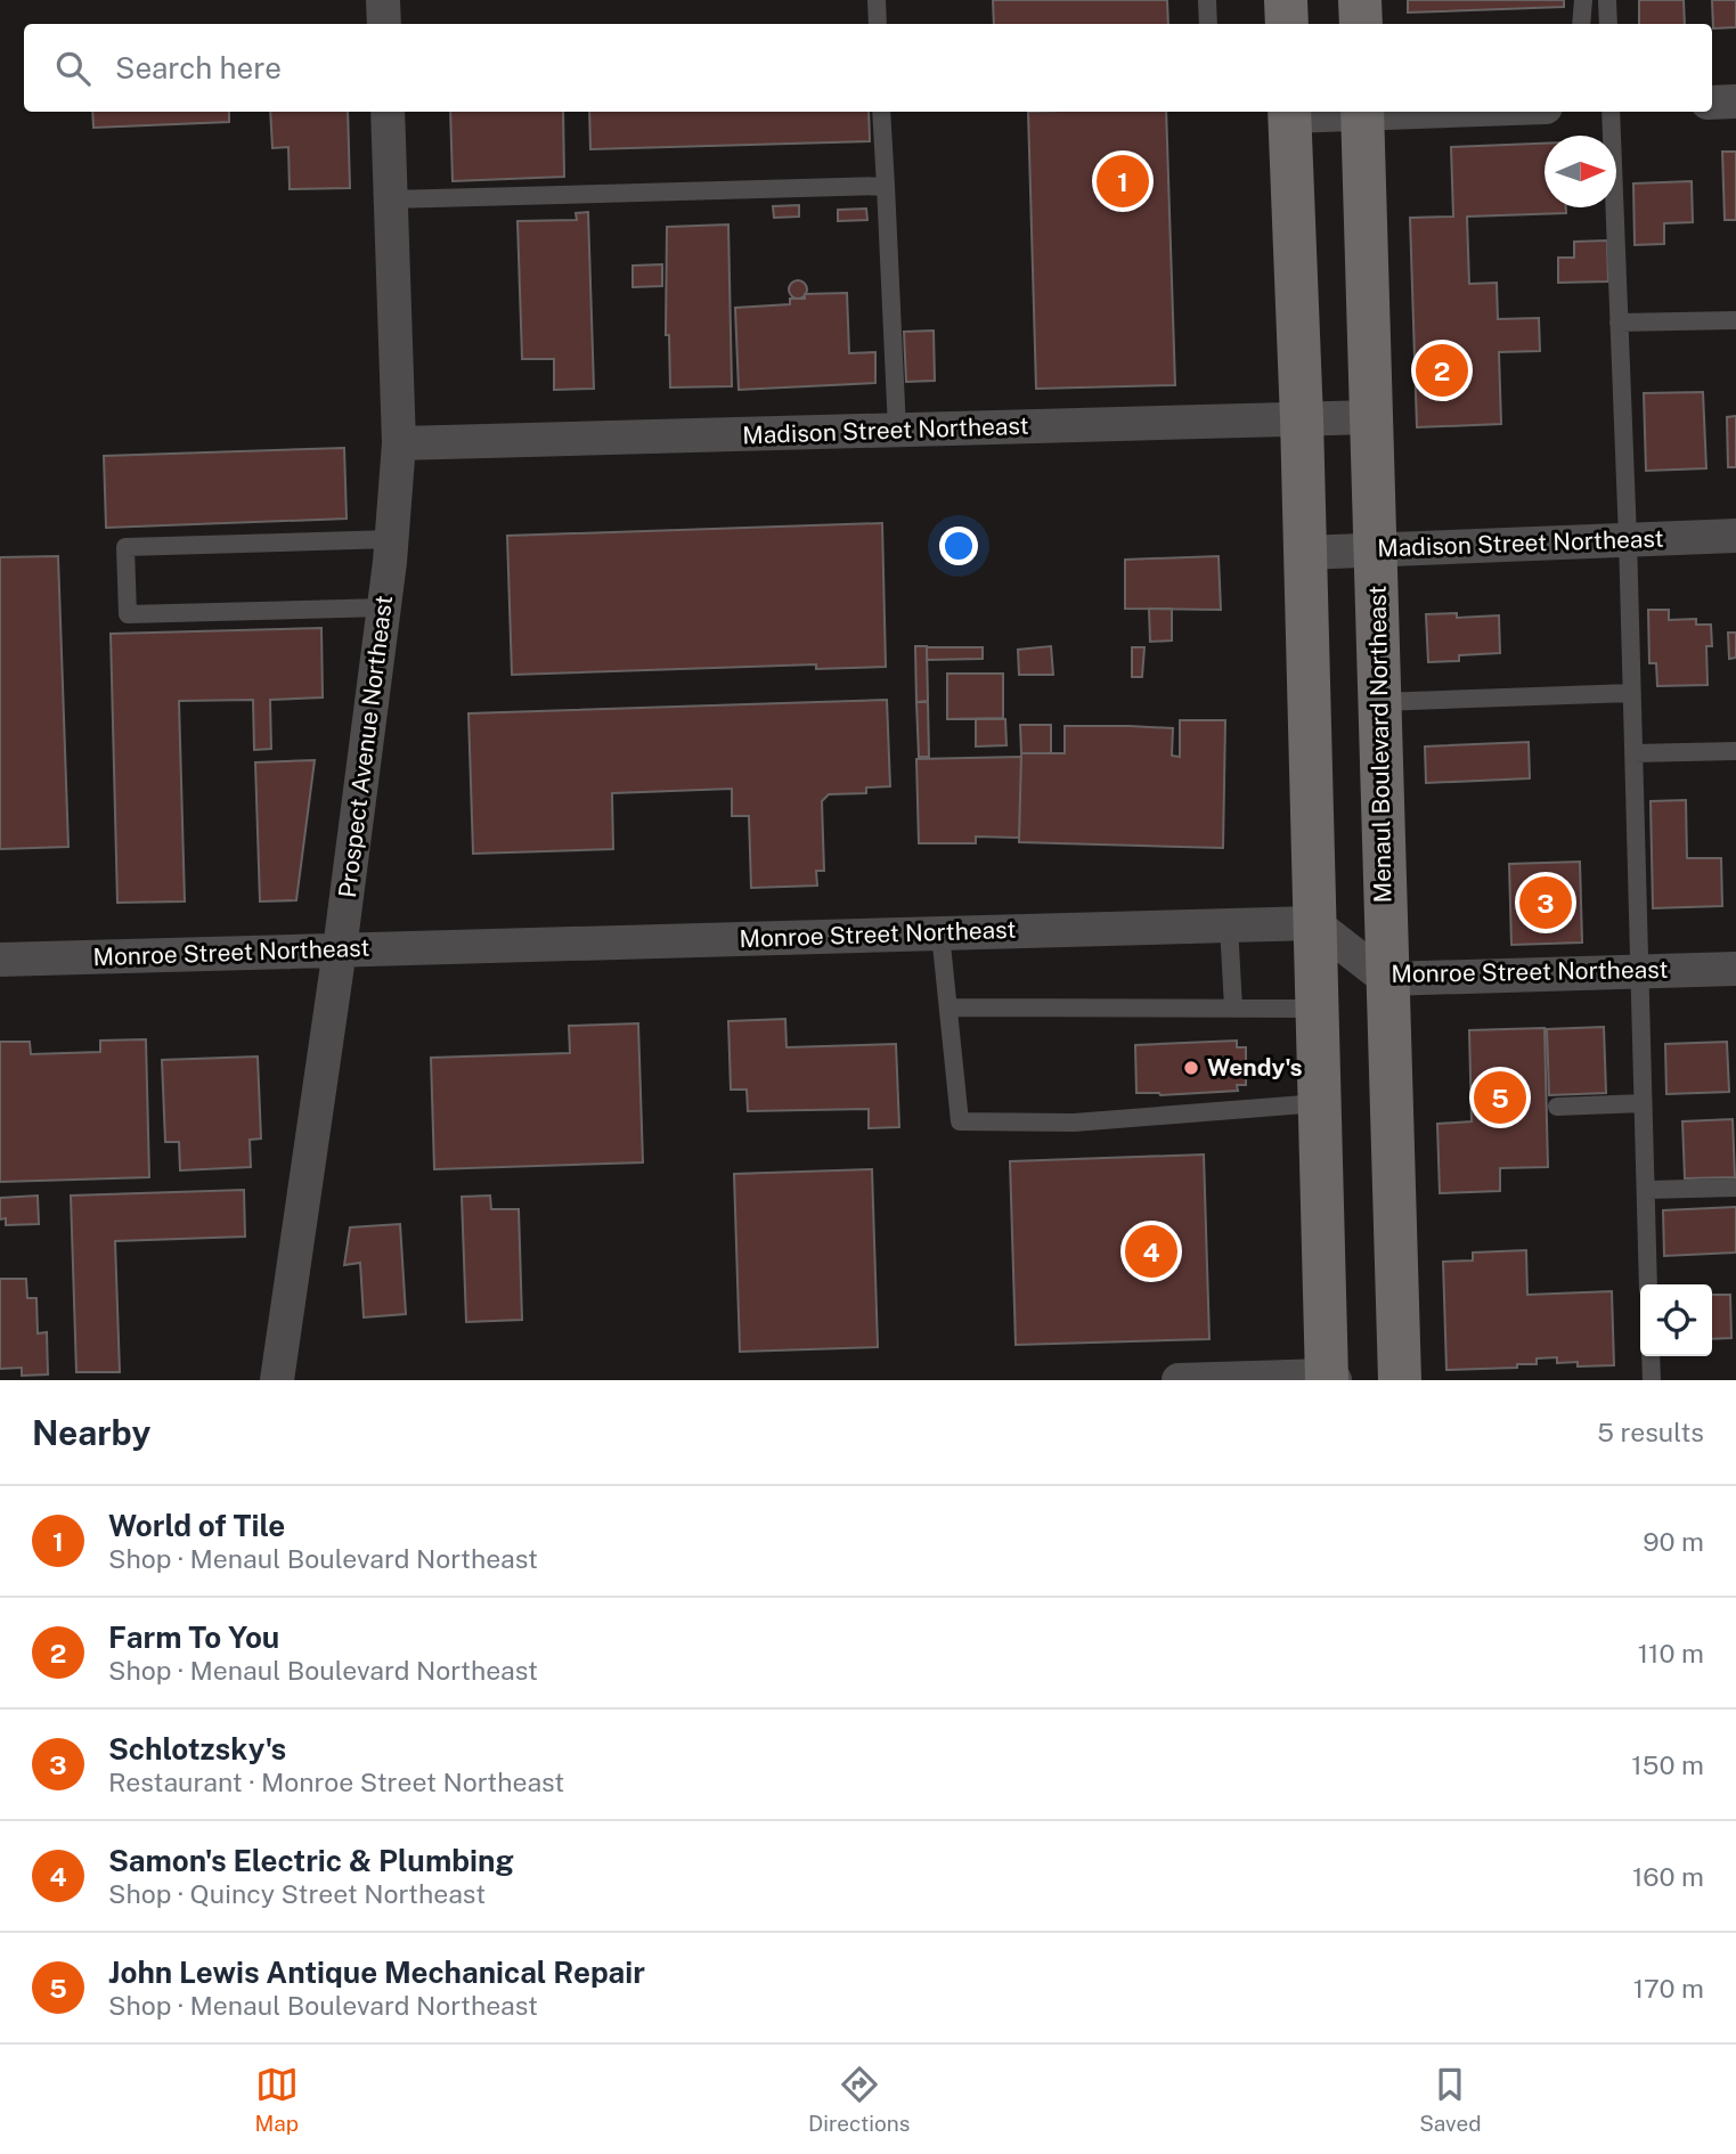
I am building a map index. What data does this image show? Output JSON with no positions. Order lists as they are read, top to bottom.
{
  "streets": {
    "main road": ["Menaul Boulevard Northeast"],
    "street": ["Madison Street Northeast", "Prospect Avenue Northeast", "Monroe Street Northeast"]
  },
  "crossings": [
    ["Madison Street Northeast", "Menaul Boulevard Northeast"],
    ["Madison Street Northeast", "Prospect Avenue Northeast"],
    ["Menaul Boulevard Northeast", "Monroe Street Northeast"],
    ["Prospect Avenue Northeast", "Monroe Street Northeast"]
  ],
  "places": ["Wendy's"],
  "north": "right",
  "page": {
    "search": "Search here",
    "pins": [
      "1",
      "2",
      "3",
      "5",
      "4"
    ],
    "heading": ["Nearby", "5 results"],
    "list": [
      {
        "mark": "1",
        "name": "World of Tile",
        "note": "Shop · Menaul Boulevard Northeast",
        "value": "90 m"
      },
      {
        "mark": "2",
        "name": "Farm To You",
        "note": "Shop · Menaul Boulevard Northeast",
        "value": "110 m"
      },
      {
        "mark": "3",
        "name": "Schlotzsky's",
        "note": "Restaurant · Monroe Street Northeast",
        "value": "150 m"
      },
      {
        "mark": "4",
        "name": "Samon's Electric & Plumbing",
        "note": "Shop · Quincy Street Northeast",
        "value": "160 m"
      },
      {
        "mark": "5",
        "name": "John Lewis Antique Mechanical Repair",
        "note": "Shop · Menaul Boulevard Northeast",
        "value": "170 m"
      }
    ],
    "nav": ["Map", "Directions", "Saved"]
  }
}
